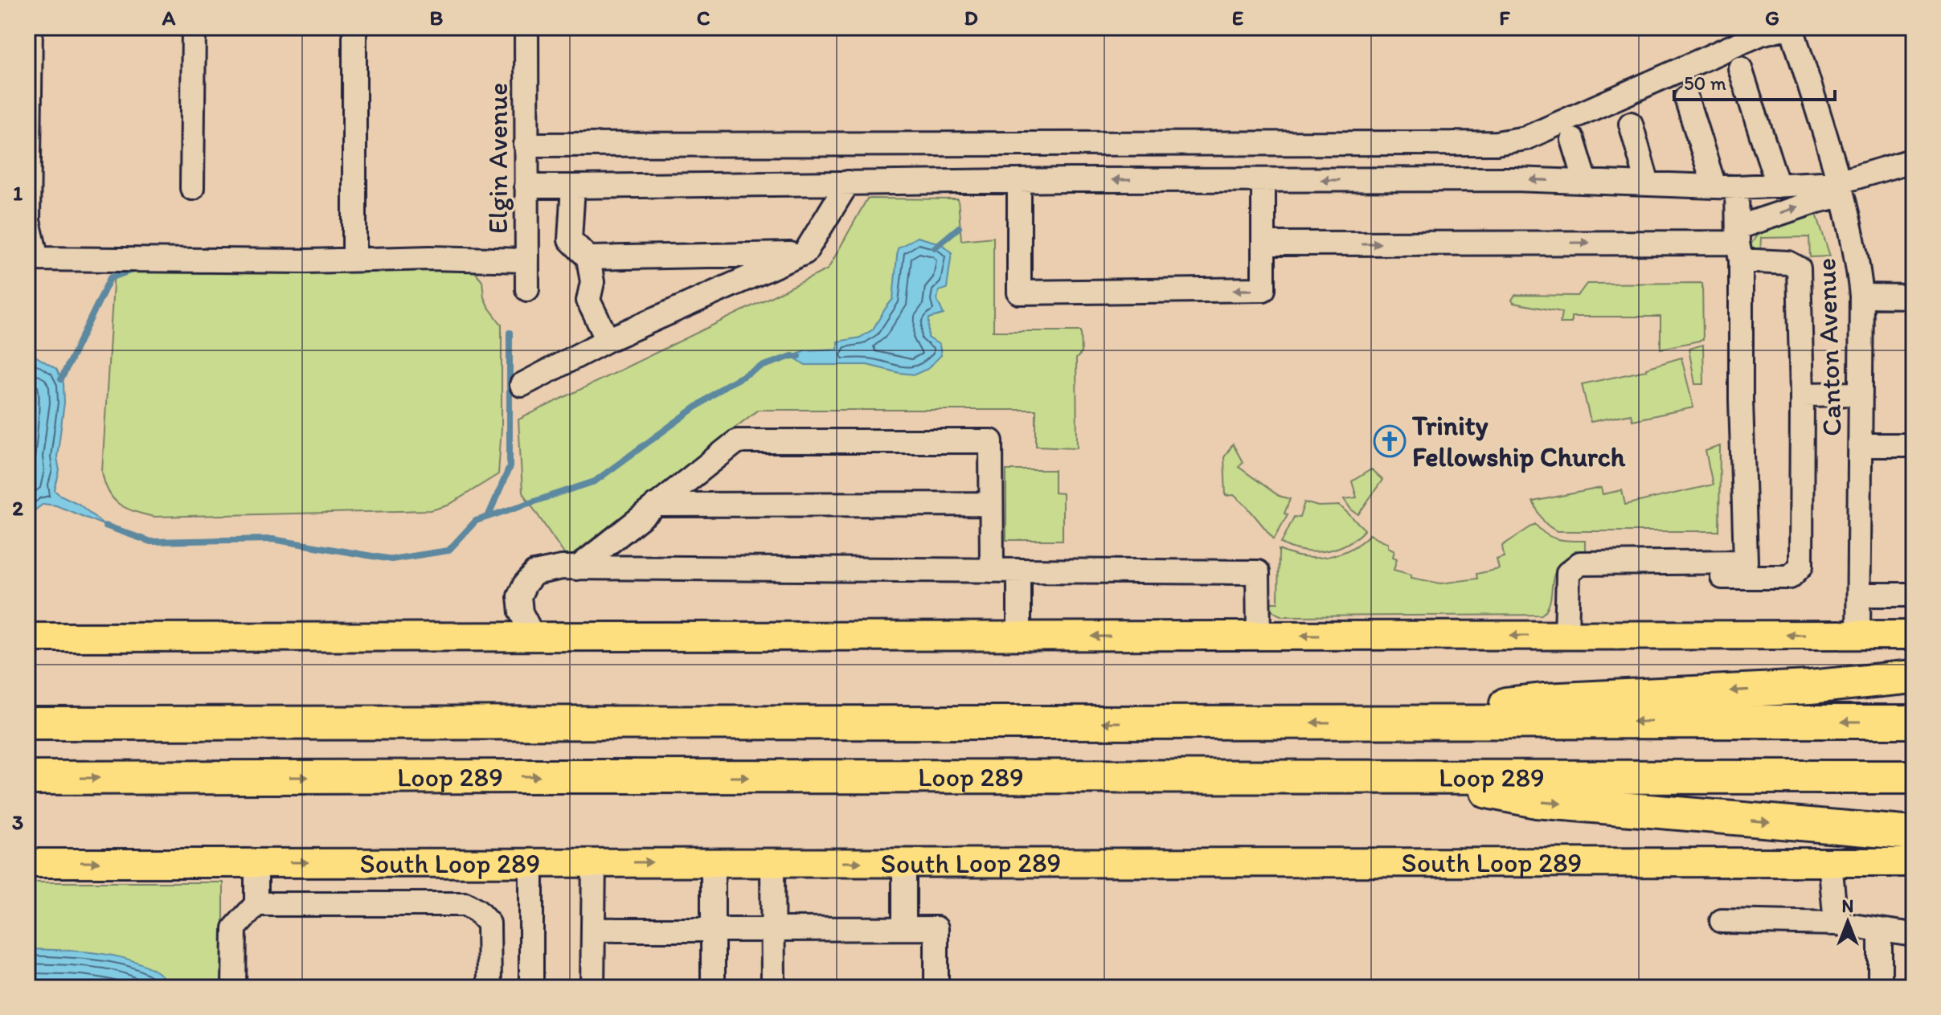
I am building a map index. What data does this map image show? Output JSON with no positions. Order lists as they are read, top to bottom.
{
  "streets": {
    "highway": ["Loop 289"],
    "main road": ["South Loop 289"],
    "street": ["Elgin Avenue", "Canton Avenue"]
  },
  "places": {
    "church": ["Trinity Fellowship Church"]
  },
  "scale_bar": "50 m",
  "north": "top",
  "grid": {
    "columns": [
      "A",
      "B",
      "C",
      "D",
      "E",
      "F",
      "G"
    ],
    "rows": ["1", "2", "3"]
  }
}
